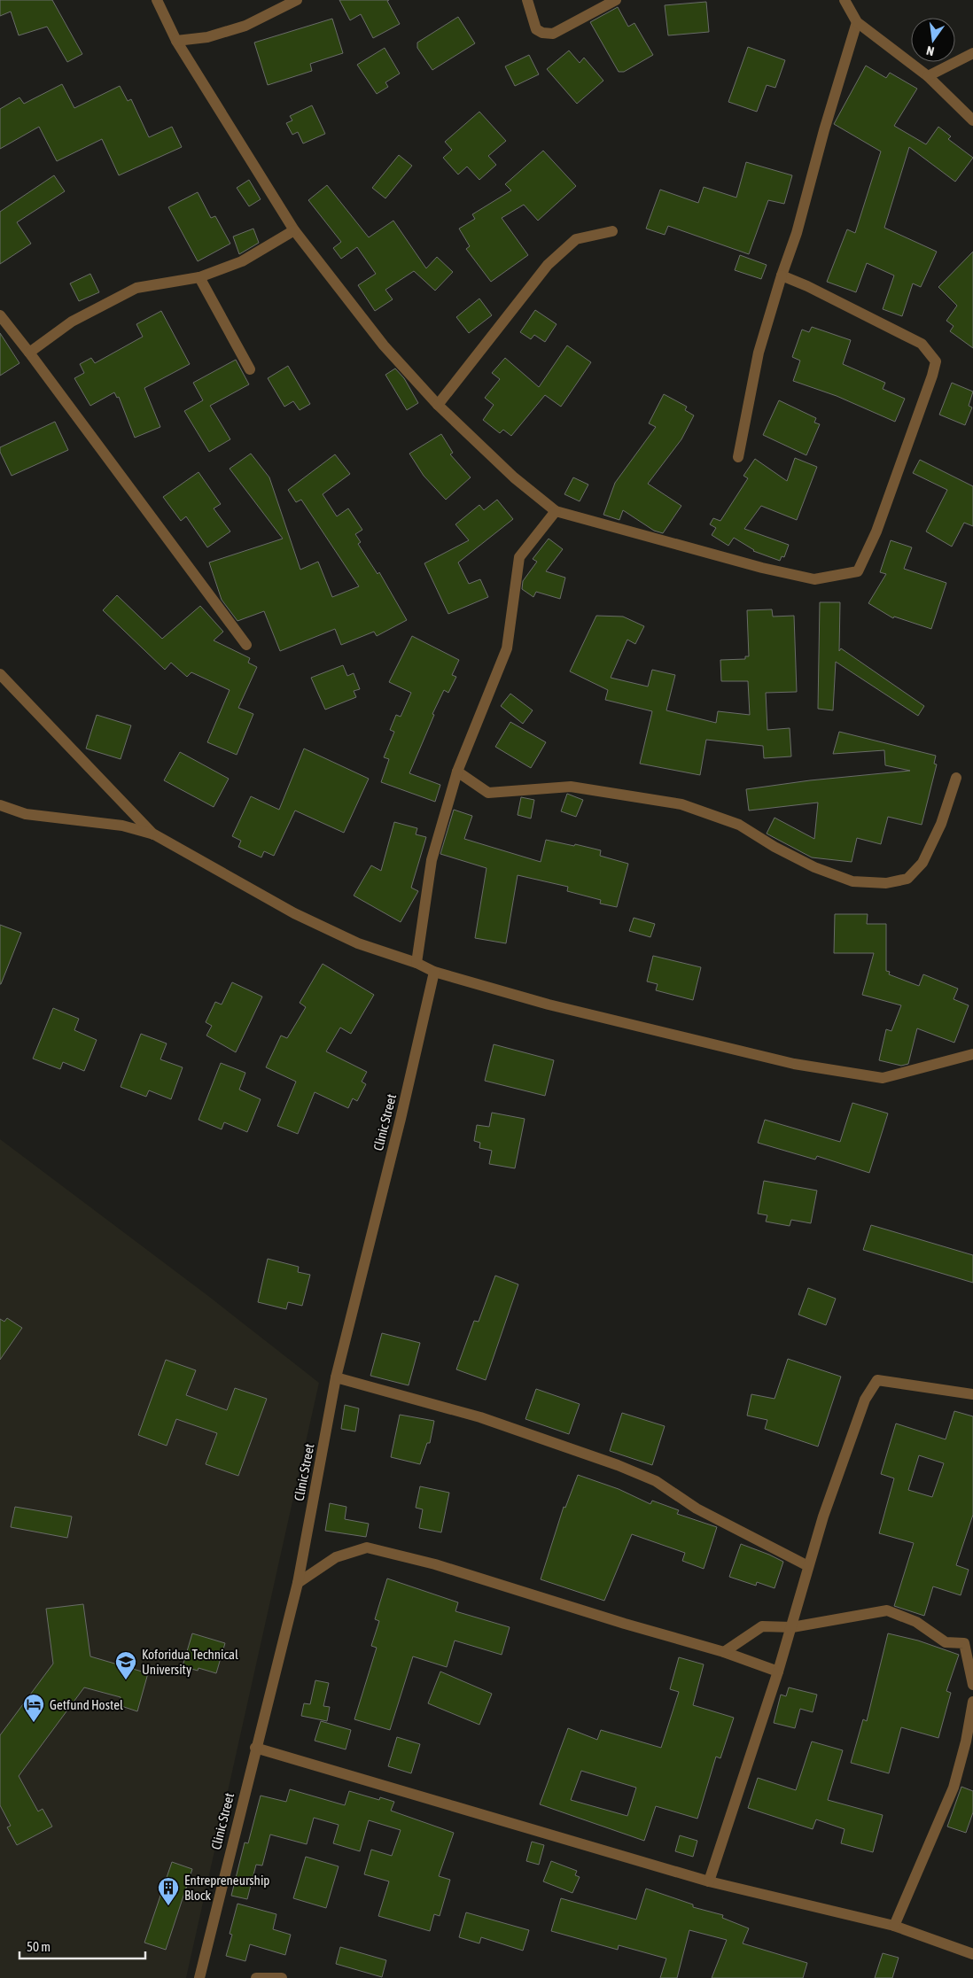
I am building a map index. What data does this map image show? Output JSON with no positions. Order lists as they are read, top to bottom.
{
  "streets": {
    "street": ["Clinic Street"]
  },
  "places": {
    "school or university": ["Koforidua Technical University"],
    "hotel": ["Getfund Hostel"],
    "building": ["Entrepreneurship Block"]
  },
  "scale_bar": "50 m",
  "north": "bottom"
}
